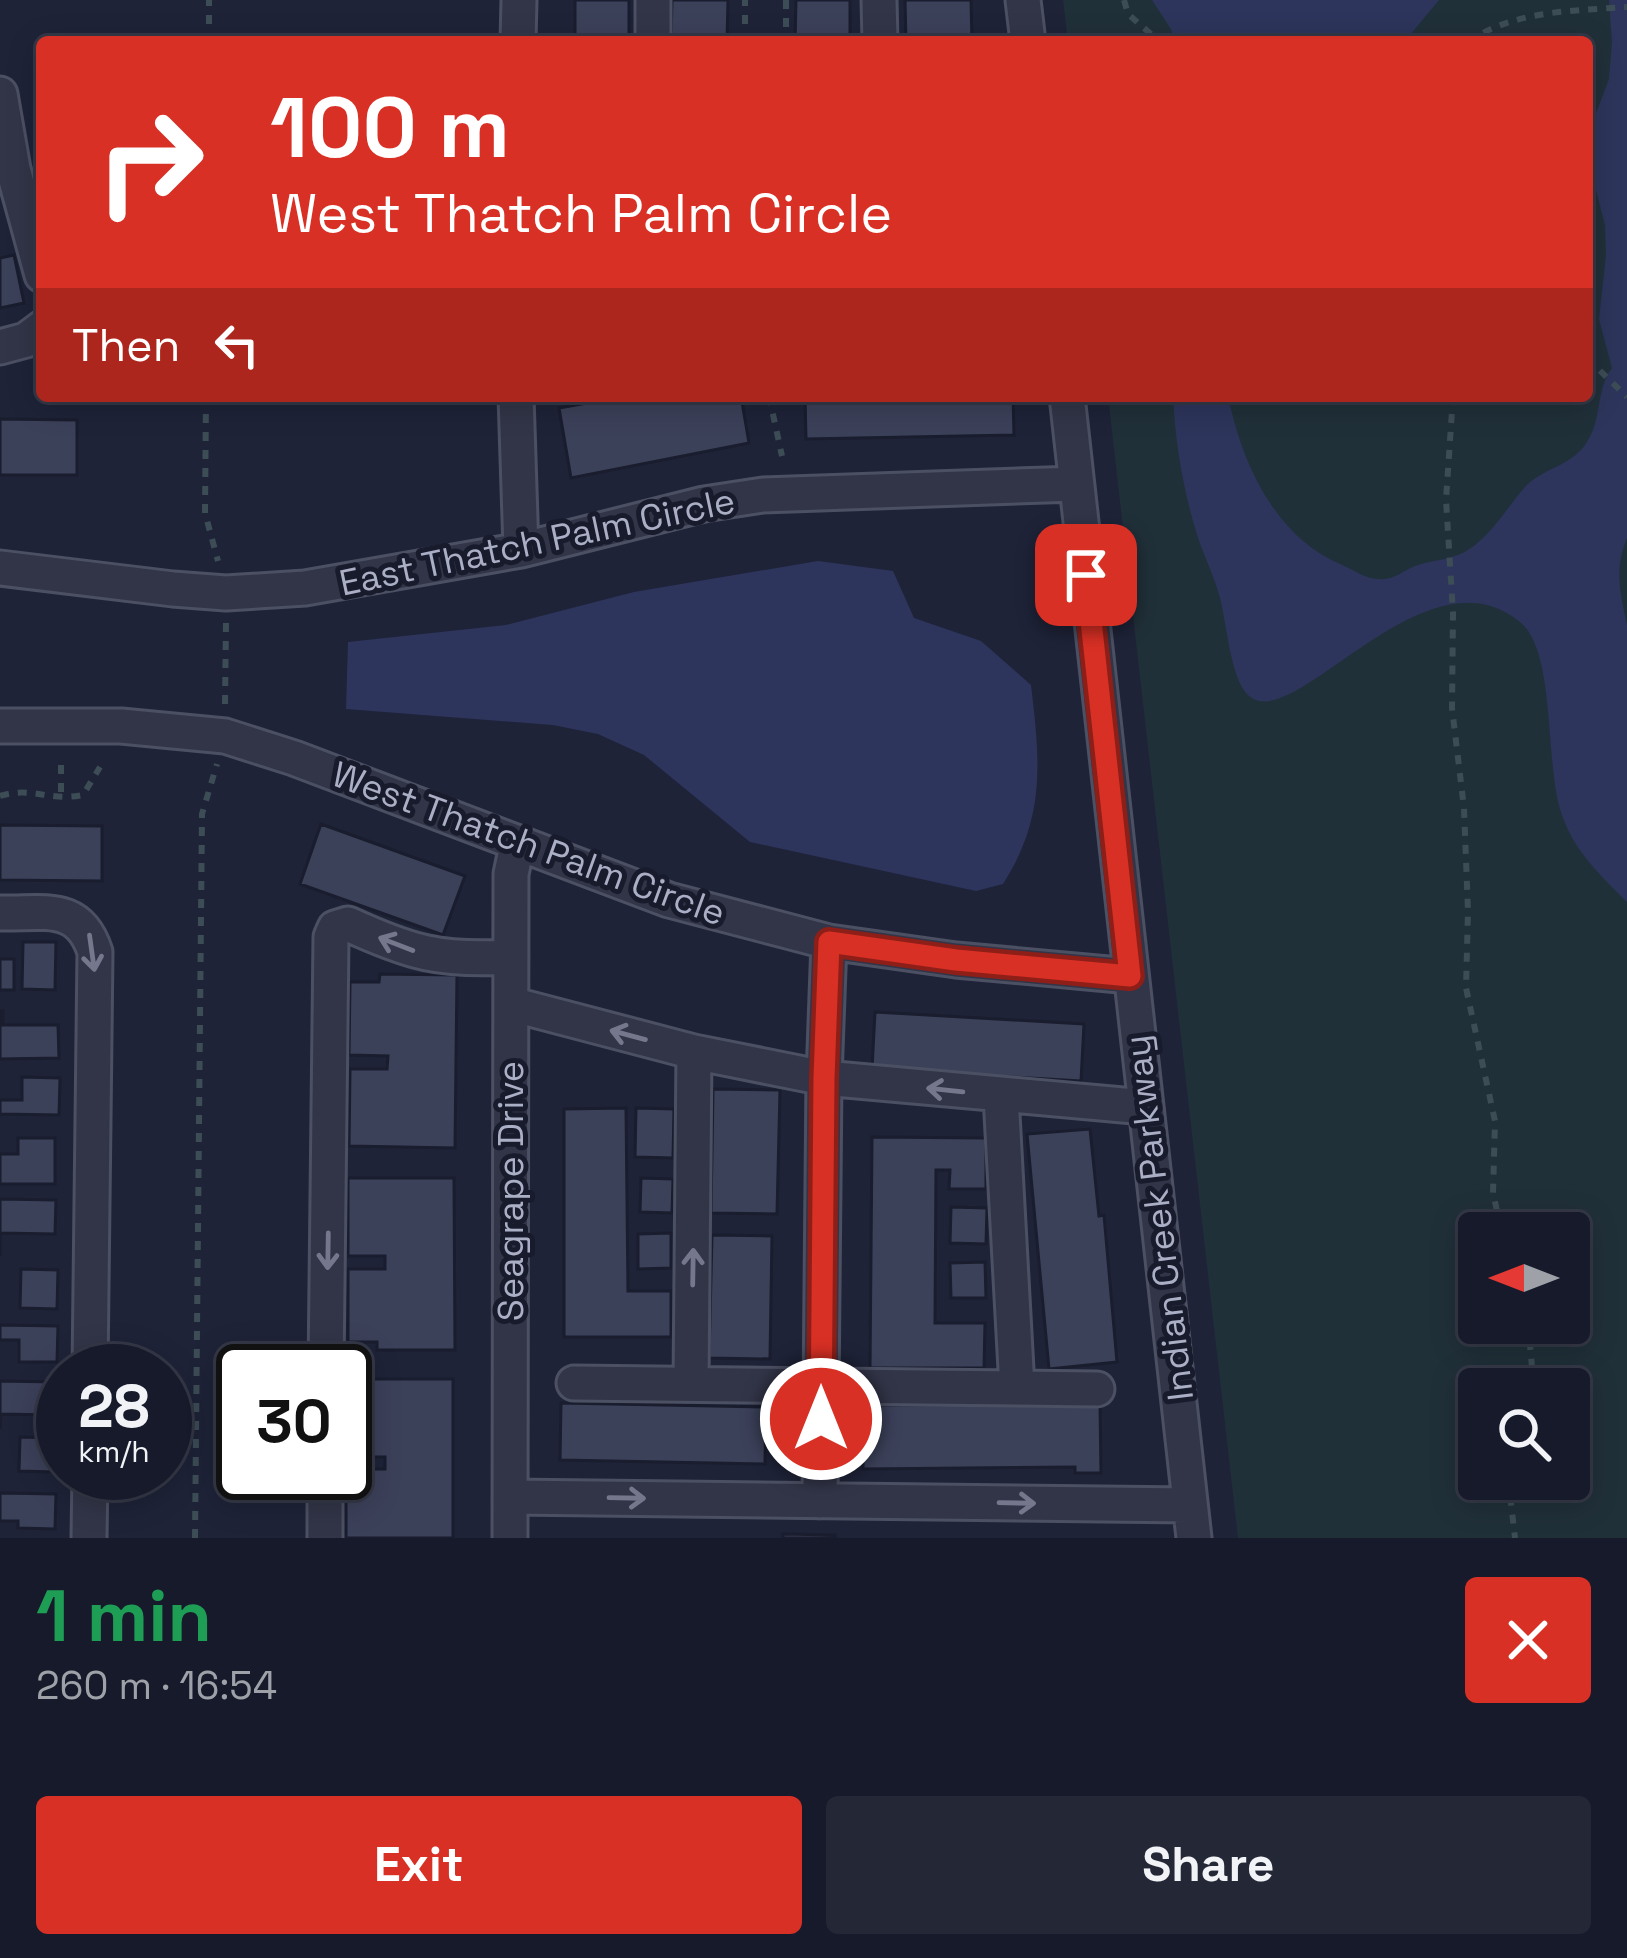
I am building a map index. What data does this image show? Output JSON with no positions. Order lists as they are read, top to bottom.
{
  "streets": {
    "street": [
      "East Thatch Palm Circle",
      "West Thatch Palm Circle",
      "Seagrape Drive",
      "Indian Creek Parkway"
    ]
  },
  "crossings": [
    ["East Thatch Palm Circle", "Indian Creek Parkway"],
    ["West Thatch Palm Circle", "Seagrape Drive"],
    ["West Thatch Palm Circle", "Indian Creek Parkway"]
  ],
  "north": "left",
  "page": {
    "turn": ["100 m", "West Thatch Palm Circle"],
    "then": "Then",
    "speed": "28 km/h",
    "limit": "30",
    "heading": ["1 min", "260 m · 16:54"],
    "buttons": ["Exit", "Share"]
  }
}
